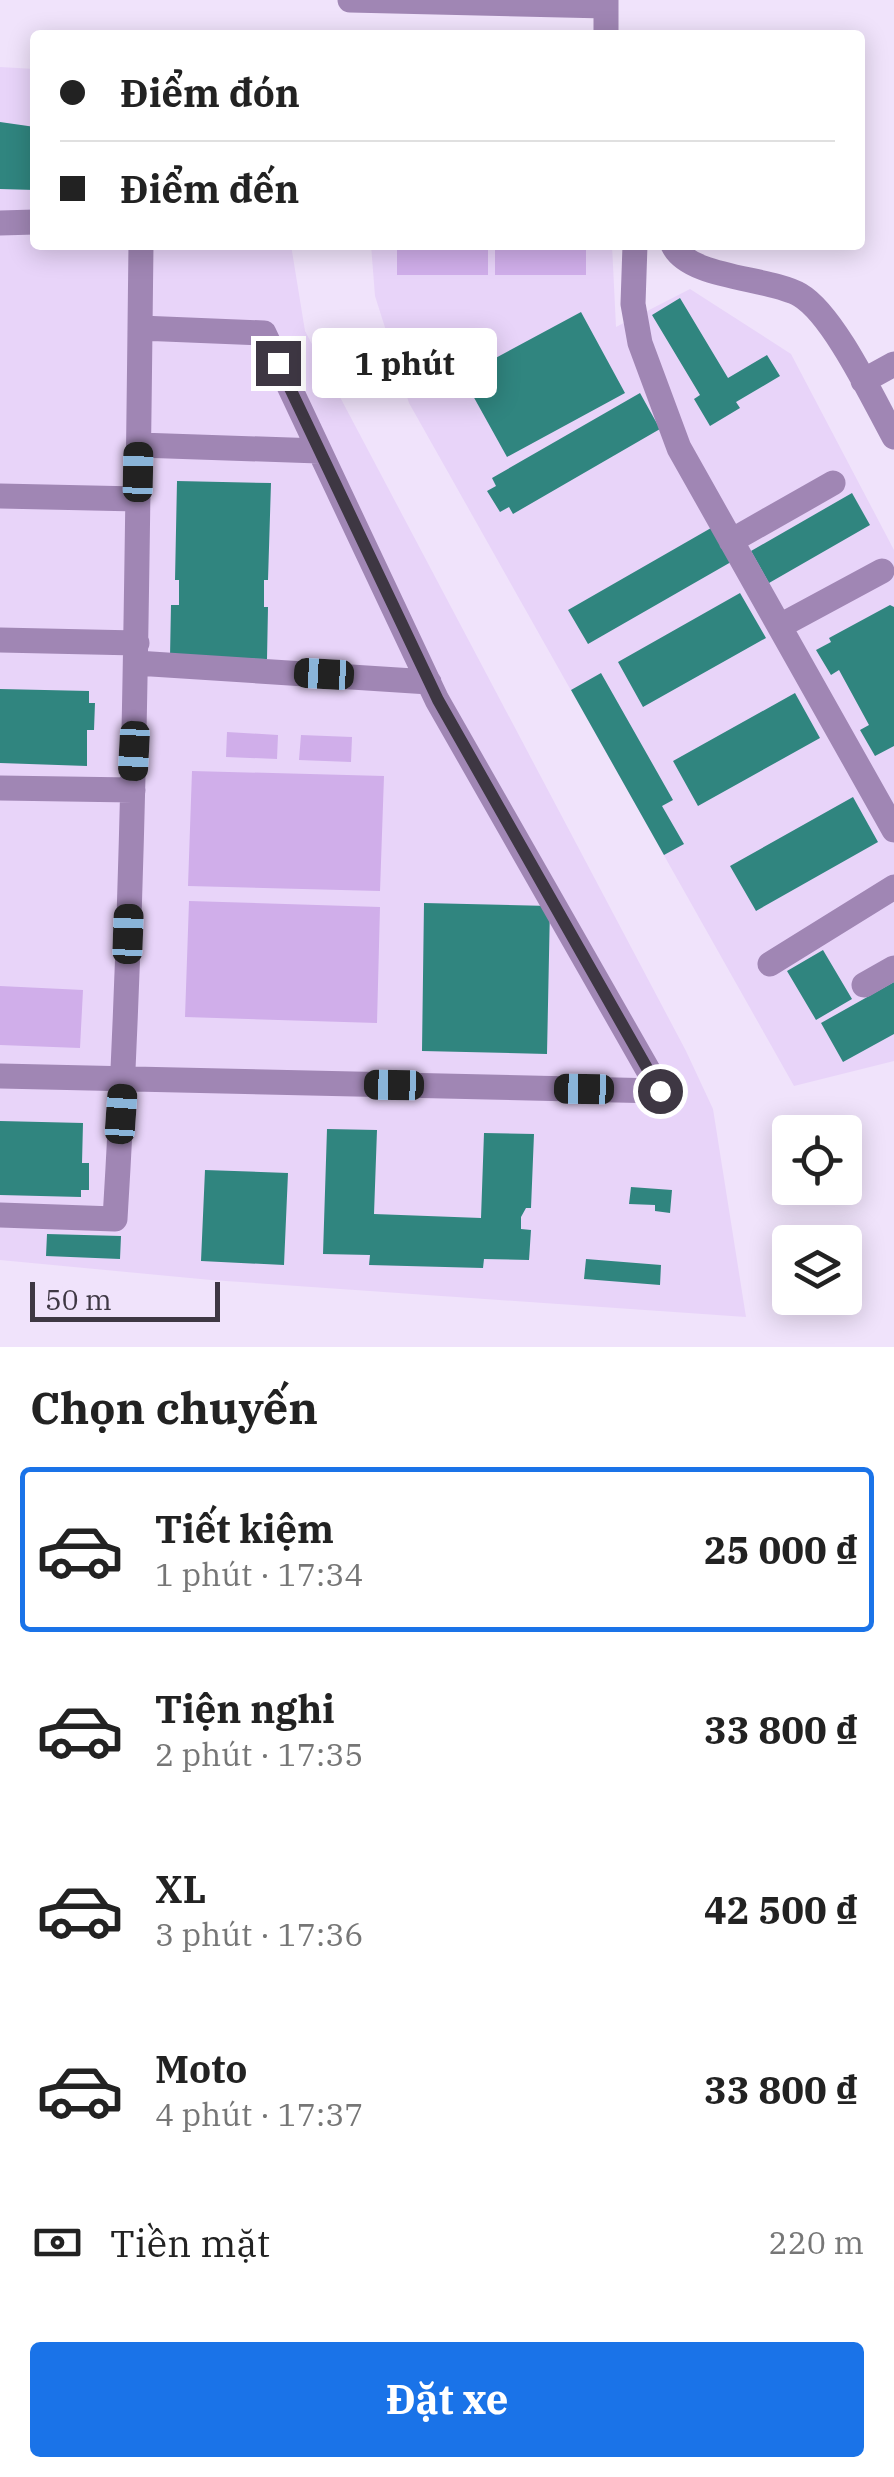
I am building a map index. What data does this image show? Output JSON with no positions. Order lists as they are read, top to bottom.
{
  "scale_bar": "50 m",
  "page": {
    "banner": ["Điểm đón", "Điểm đến"],
    "bubble": "1 phút",
    "scale": "50 m",
    "heading": "Chọn chuyến",
    "list": [
      {
        "name": "Tiết kiệm",
        "note": "1 phút · 17:34",
        "value": "25 000 ₫"
      },
      {
        "name": "Tiện nghi",
        "note": "2 phút · 17:35",
        "value": "33 800 ₫"
      },
      {
        "name": "XL",
        "note": "3 phút · 17:36",
        "value": "42 500 ₫"
      },
      {
        "name": "Moto",
        "note": "4 phút · 17:37",
        "value": "33 800 ₫"
      }
    ],
    "pay": ["Tiền mặt", "220 m"],
    "buttons": "Đặt xe"
  }
}
